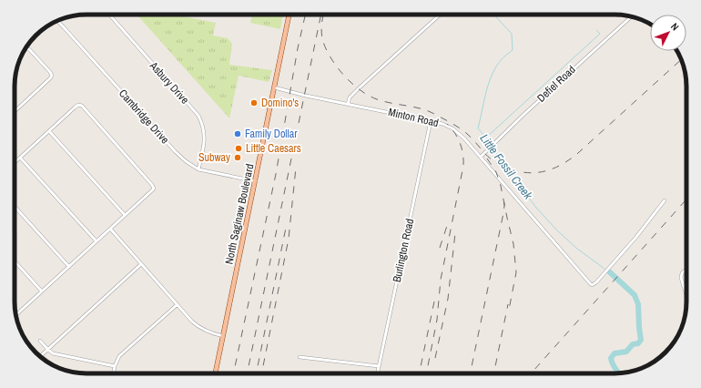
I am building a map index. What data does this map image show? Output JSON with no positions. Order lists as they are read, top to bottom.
{
  "streets": {
    "main road": ["North Saginaw Boulevard"],
    "street": [
      "Asbury Drive",
      "Defiel Road",
      "Cambridge Drive",
      "Minton Road",
      "Burlington Road"
    ]
  },
  "crossings": [
    ["Asbury Drive", "Cambridge Drive"],
    ["Defiel Road", "Minton Road"],
    ["Cambridge Drive", "North Saginaw Boulevard"],
    ["Minton Road", "North Saginaw Boulevard"],
    ["Minton Road", "Burlington Road"]
  ],
  "water": ["Little Fossil Creek"],
  "places": [
    "Domino's",
    "Family Dollar",
    "Little Caesars",
    "Subway"
  ],
  "north": "top right"
}
